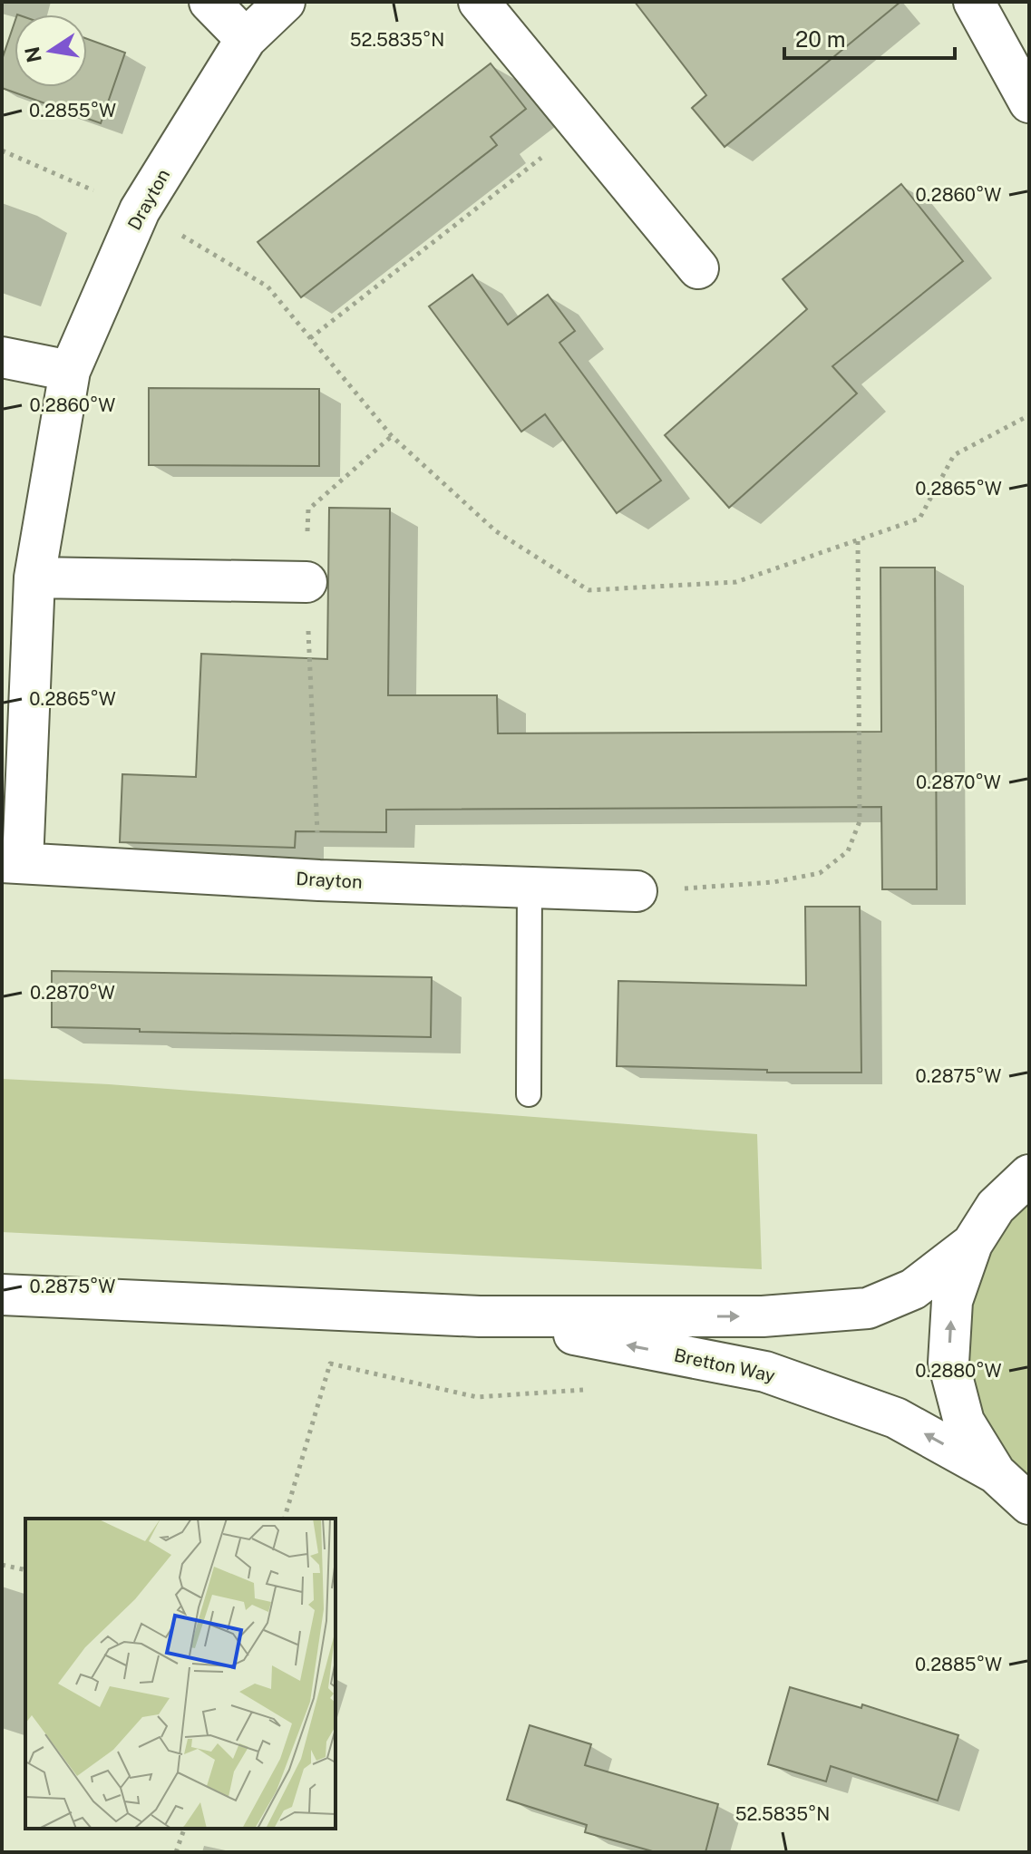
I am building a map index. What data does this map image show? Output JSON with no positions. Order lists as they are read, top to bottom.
{
  "streets": {
    "street": ["Drayton", "Bretton Way"]
  },
  "scale_bar": "20 m",
  "north": "left",
  "coordinates": [
    "52.5835°N",
    "0.2855°W",
    "0.2860°W",
    "0.2865°W",
    "0.2870°W",
    "0.2875°W",
    "0.2880°W",
    "0.2885°W"
  ]
}
